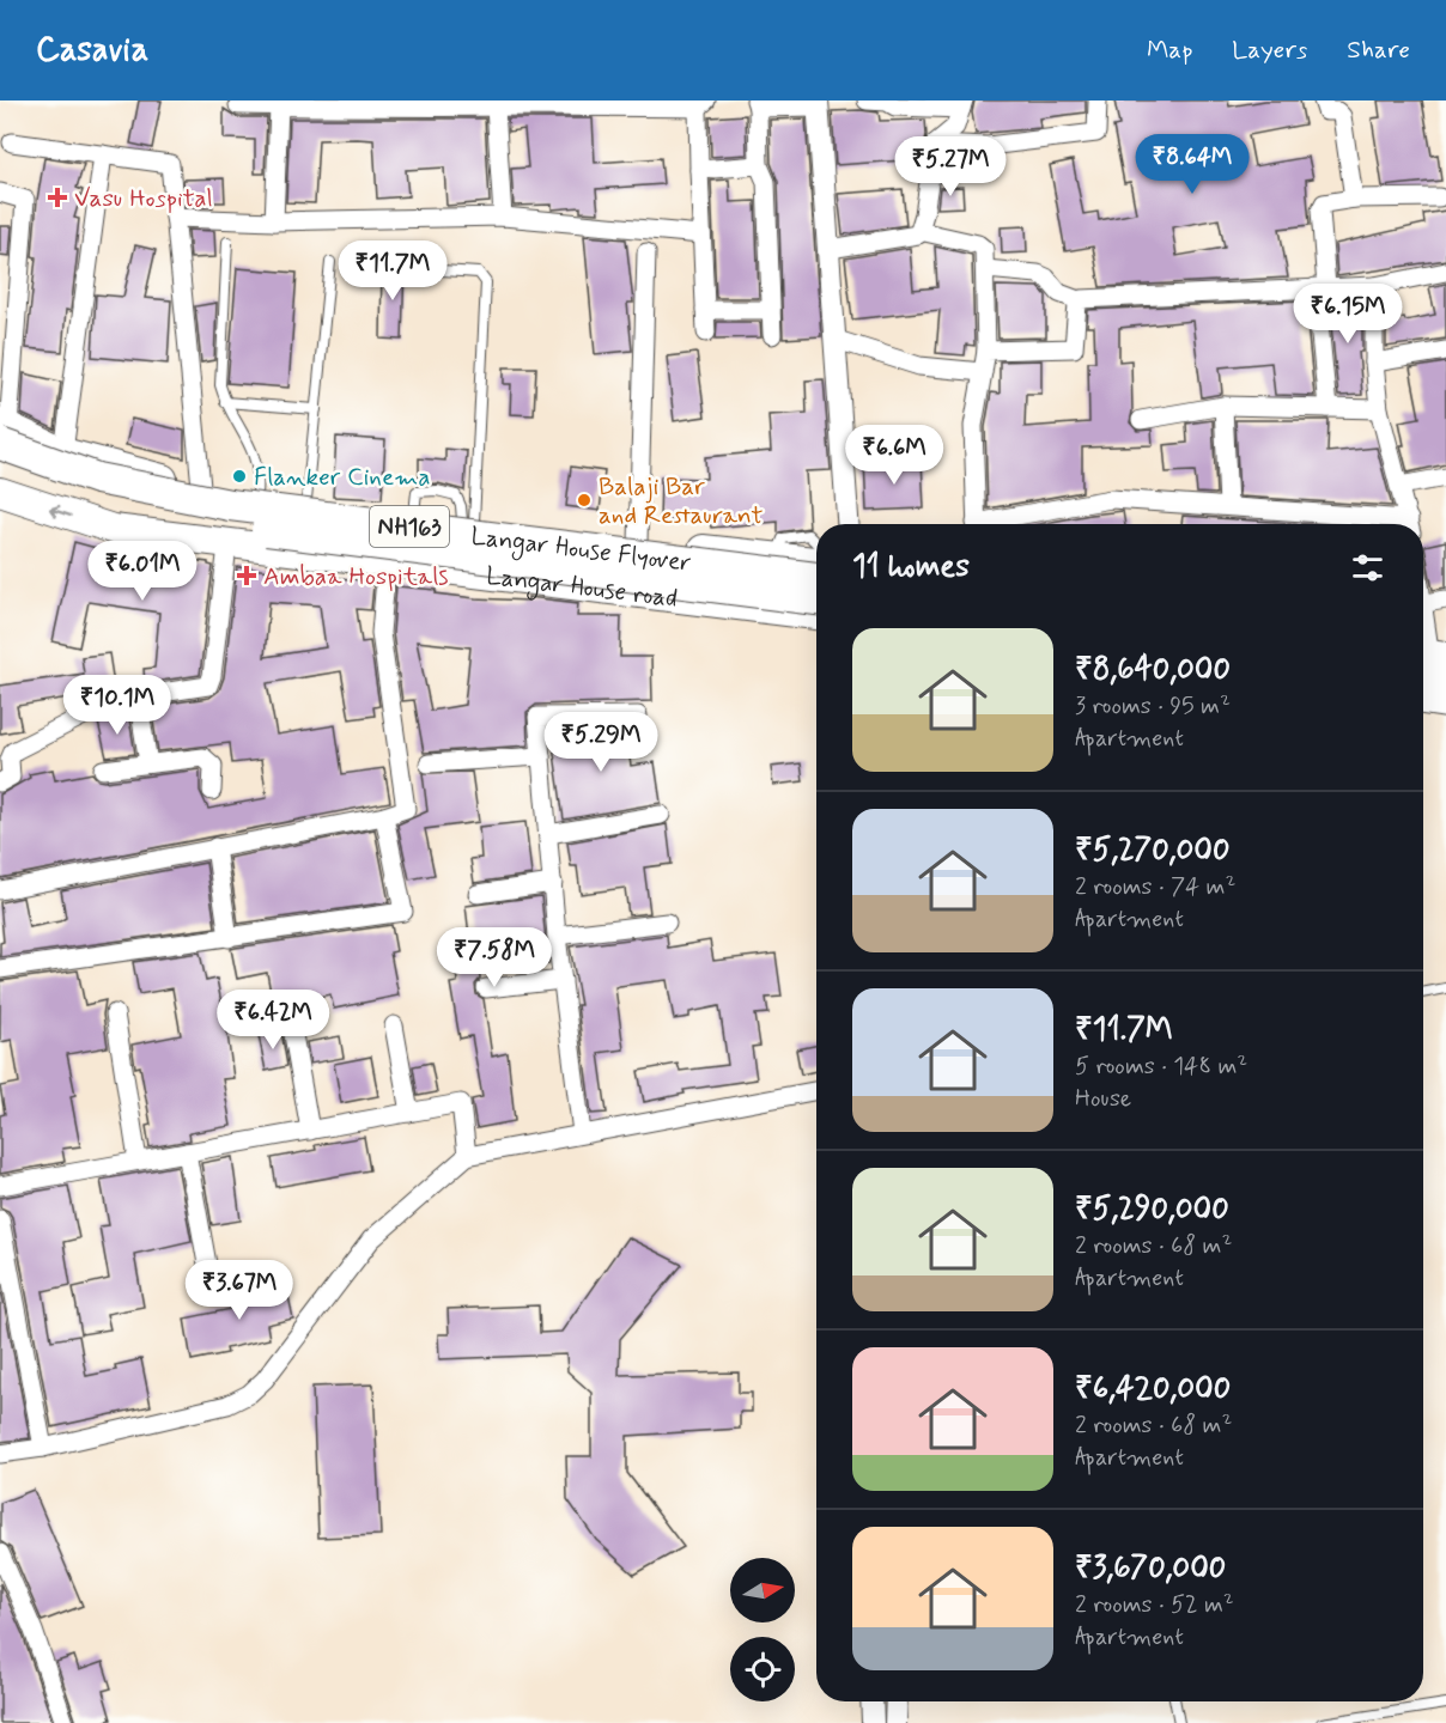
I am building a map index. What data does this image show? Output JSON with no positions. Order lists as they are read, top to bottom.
{
  "streets": {
    "highway": ["NH163", "Langar House Flyover"],
    "main road": ["Langar House road"]
  },
  "crossings": [
    ["Langar House Flyover", "Langar House road"]
  ],
  "places": {
    "health": ["Vasu Hospital", "Ambaa Hospitals"],
    "other": ["Flanker Cinema", "Balaji Bar and Restaurant"]
  },
  "north": "right",
  "page": {
    "header": "Casavia",
    "nav": ["Map", "Layers", "Share"],
    "price": [
      "₹8.64M",
      "₹5.27M",
      "₹11.7M",
      "₹6.15M",
      "₹6.6M",
      "₹6.01M",
      "₹10.1M",
      "₹5.29M",
      "₹7.58M",
      "₹6.42M",
      "₹3.67M"
    ],
    "heading": "11 homes",
    "list": [
      {
        "name": "₹8,640,000",
        "note": "3 rooms · 95 m² · Apartment"
      },
      {
        "name": "₹5,270,000",
        "note": "2 rooms · 74 m² · Apartment"
      },
      {
        "name": "₹11.7M",
        "note": "5 rooms · 148 m² · House"
      },
      {
        "name": "₹5,290,000",
        "note": "2 rooms · 68 m² · Apartment"
      },
      {
        "name": "₹6,420,000",
        "note": "2 rooms · 68 m² · Apartment"
      },
      {
        "name": "₹3,670,000",
        "note": "2 rooms · 52 m² · Apartment"
      }
    ]
  }
}
